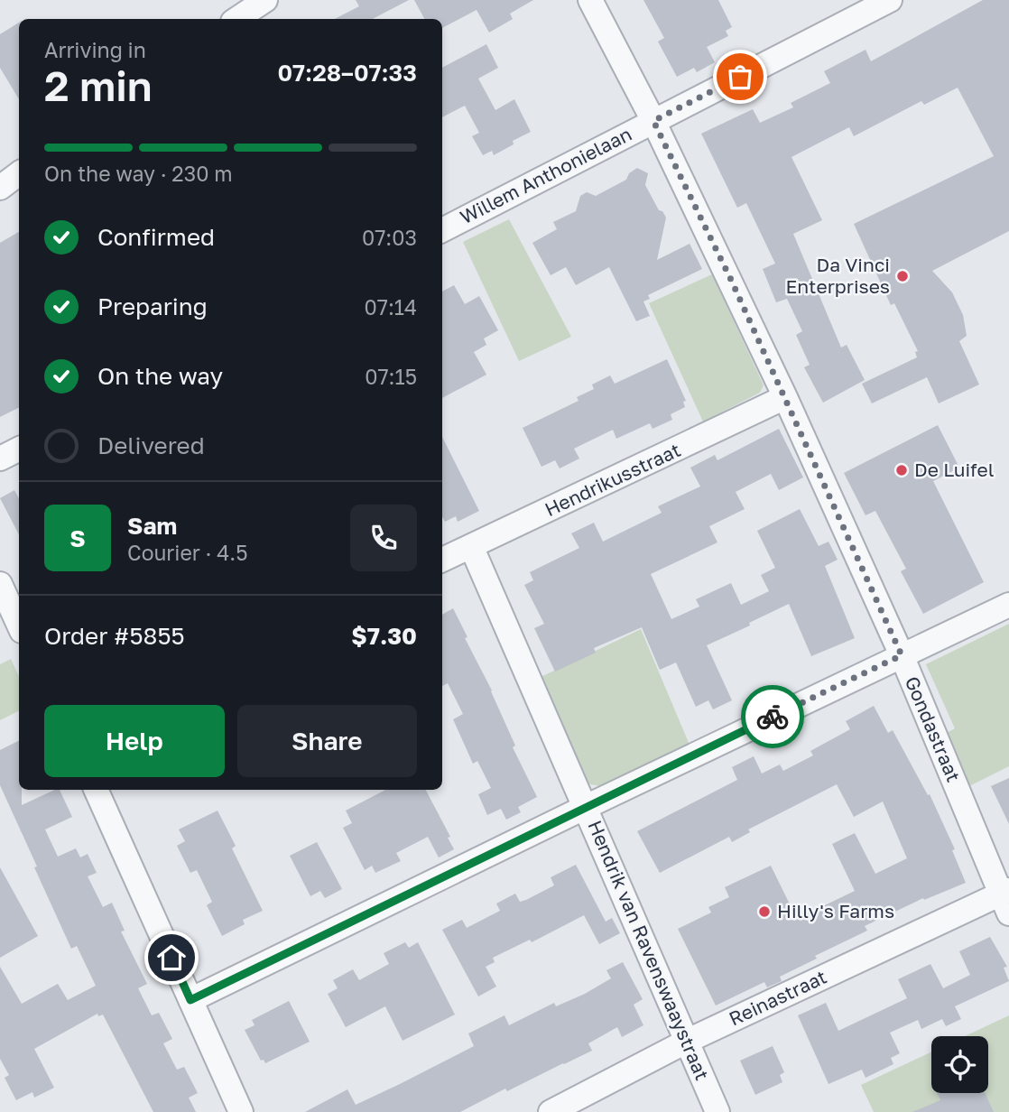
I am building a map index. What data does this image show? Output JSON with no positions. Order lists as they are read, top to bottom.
{
  "streets": {
    "street": [
      "Willem Anthonielaan",
      "Hendrikusstraat",
      "Gondastraat",
      "Hendrik van Ravenswaaystraat",
      "Reinastraat"
    ]
  },
  "crossings": [
    ["Willem Anthonielaan", "Gondastraat"],
    ["Hendrikusstraat", "Gondastraat"],
    ["Hendrikusstraat", "Hendrik van Ravenswaaystraat"],
    ["Gondastraat", "Reinastraat"],
    ["Hendrik van Ravenswaaystraat", "Reinastraat"]
  ],
  "places": ["Da Vinci Enterprises", "De Luifel", "Hilly's Farms"],
  "page": {
    "heading": ["2 min", "Arriving in", "07:28–07:33"],
    "panel": [
      "Sam",
      "Courier · 4.5",
      "Order #5855",
      "$7.30"
    ],
    "bar": "On the way · 230 m",
    "list": [
      ["Confirmed", "07:03"],
      ["Preparing", "07:14"],
      ["On the way", "07:15"],
      "Delivered"
    ],
    "round": "S",
    "buttons": ["Help", "Share"]
  }
}
